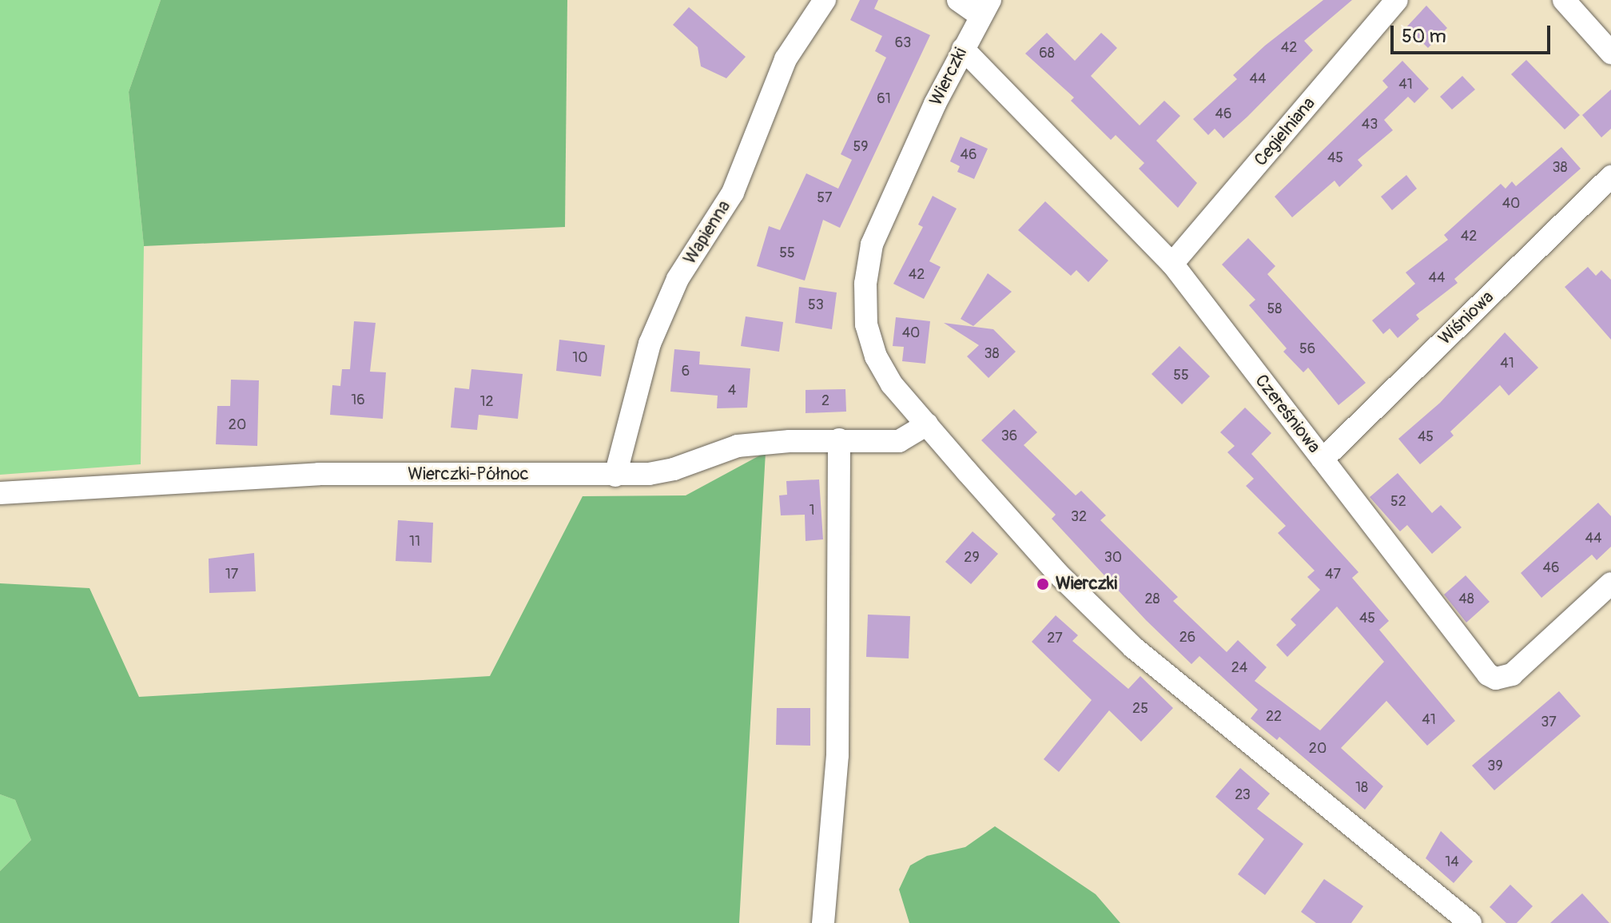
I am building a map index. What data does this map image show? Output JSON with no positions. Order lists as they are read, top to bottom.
{
  "streets": {
    "street": [
      "Wierczki",
      "Cegielniana",
      "Wapienna",
      "Wiśniowa",
      "Czereśniowa",
      "Wierczki-Północ"
    ]
  },
  "crossings": [
    ["Wierczki", "Czereśniowa"],
    ["Wierczki", "Wierczki-Północ"],
    ["Cegielniana", "Czereśniowa"],
    ["Wapienna", "Wierczki-Północ"],
    ["Wiśniowa", "Czereśniowa"]
  ],
  "places": ["Wierczki"],
  "house_numbers": [
    "63",
    "42",
    "68",
    "44",
    "41",
    "61",
    "46",
    "43",
    "59",
    "46",
    "45",
    "38",
    "57",
    "40",
    "42",
    "55",
    "42",
    "44",
    "53",
    "58",
    "40",
    "56",
    "38",
    "10",
    "41",
    "6",
    "55",
    "4",
    "16",
    "2",
    "12",
    "20",
    "36",
    "45",
    "52",
    "1",
    "32",
    "44",
    "11",
    "29",
    "30",
    "46",
    "17",
    "47",
    "28",
    "48",
    "45",
    "26",
    "27",
    "24",
    "25",
    "22",
    "41",
    "37",
    "20",
    "39",
    "18",
    "23",
    "14"
  ],
  "scale_bar": "50 m"
}
